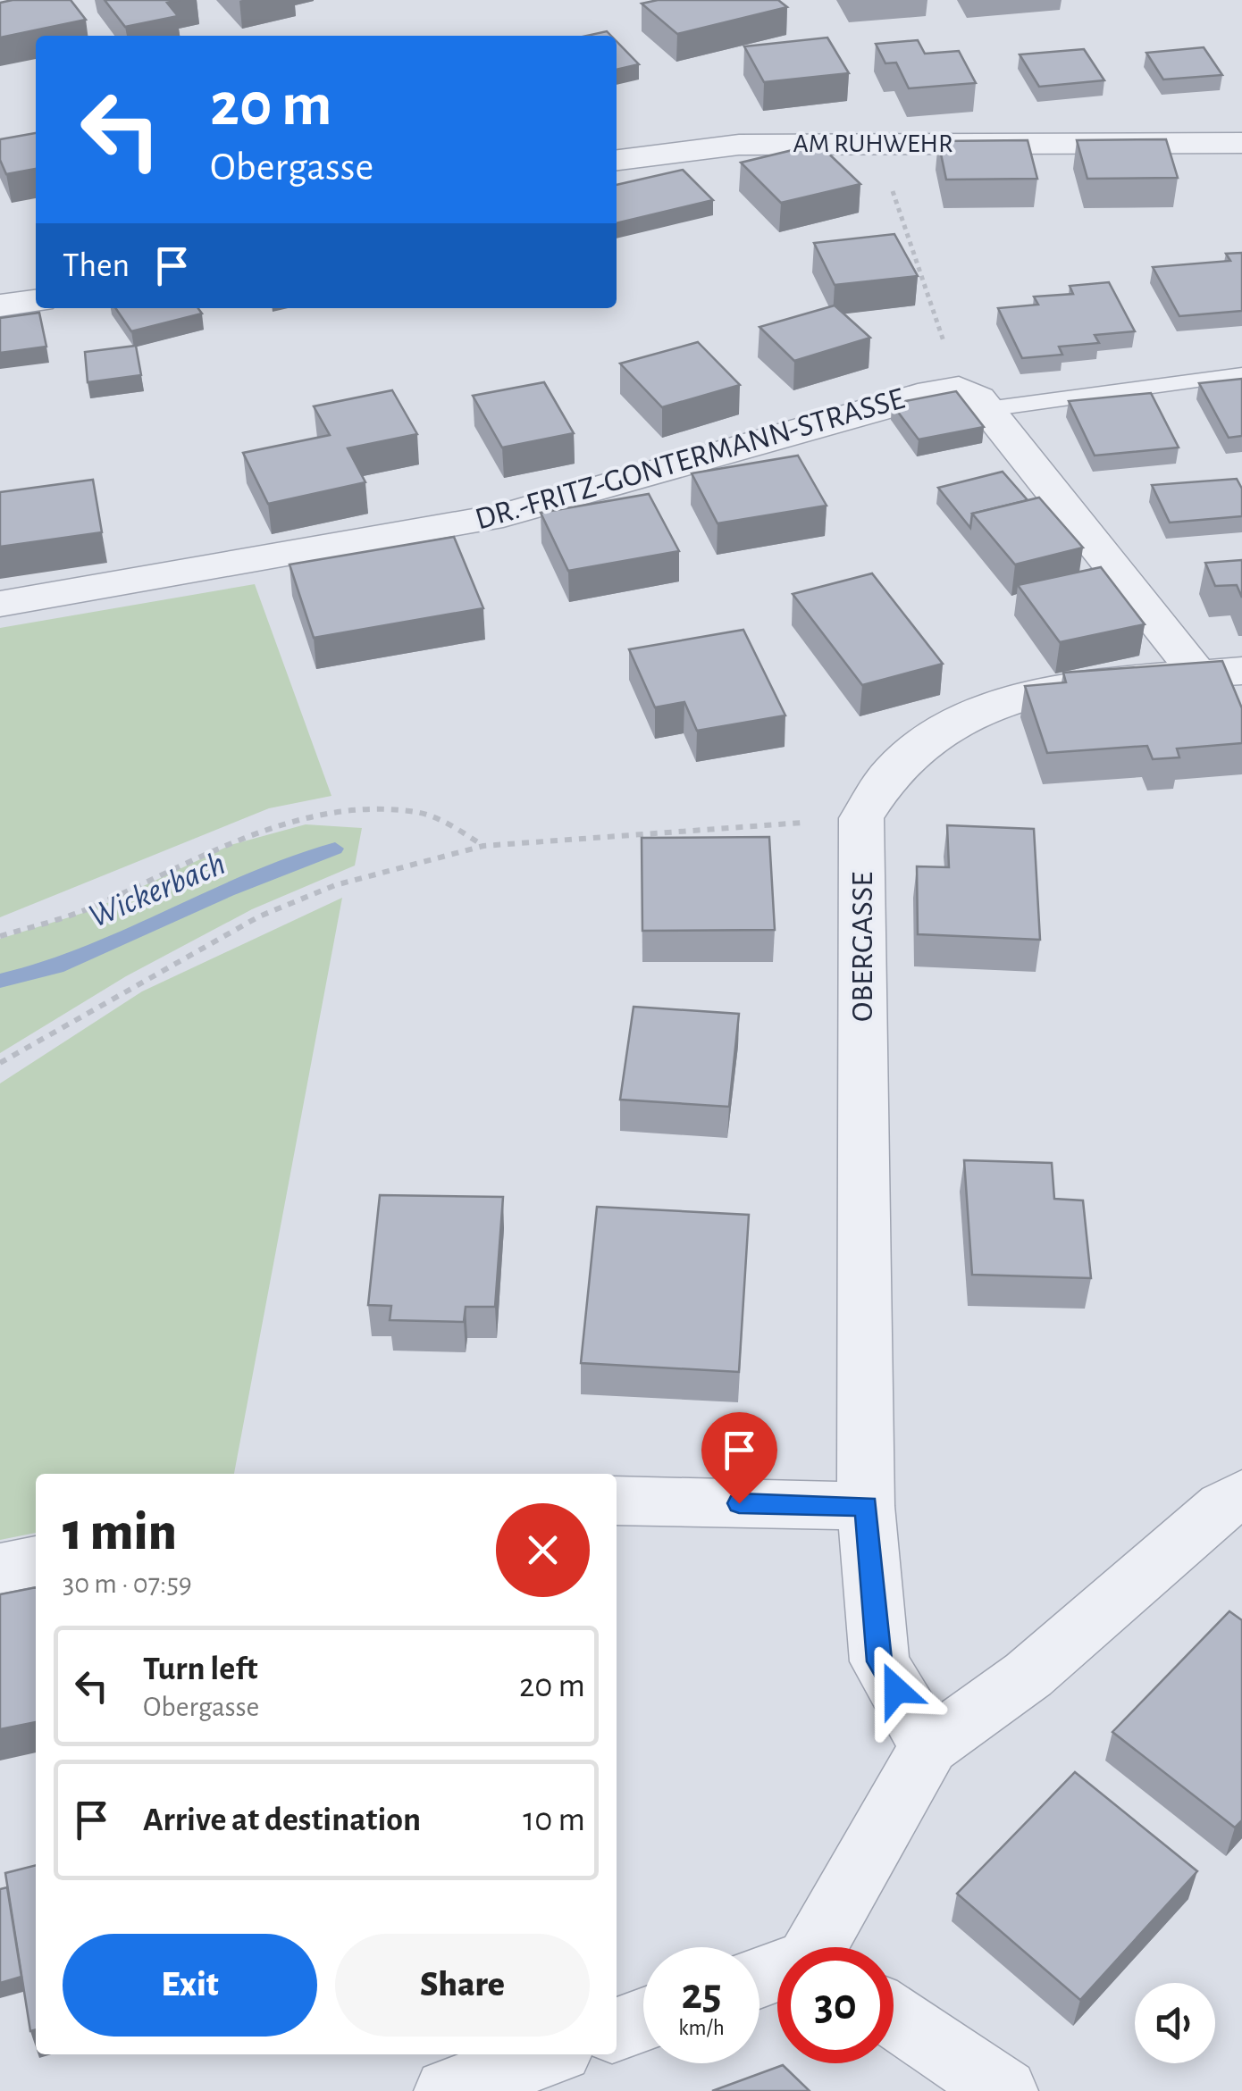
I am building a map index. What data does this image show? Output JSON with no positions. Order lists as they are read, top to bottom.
{
  "streets": {
    "street": ["AM RUHWEHR", "DR.-FRITZ-GONTERMANN-STRASSE", "OBERGASSE"]
  },
  "crossings": [
    ["DR.-FRITZ-GONTERMANN-STRASSE", "OBERGASSE"]
  ],
  "water": ["Wickerbach"],
  "page": {
    "turn": ["20 m", "Obergasse"],
    "then": "Then",
    "heading": ["1 min", "30 m · 07:59"],
    "list": [
      {
        "name": "Turn left",
        "note": "Obergasse",
        "value": "20 m"
      },
      {
        "name": "Arrive at destination",
        "value": "10 m"
      }
    ],
    "buttons": ["Exit", "Share"],
    "speed": "25 km/h",
    "limit": "30"
  }
}
